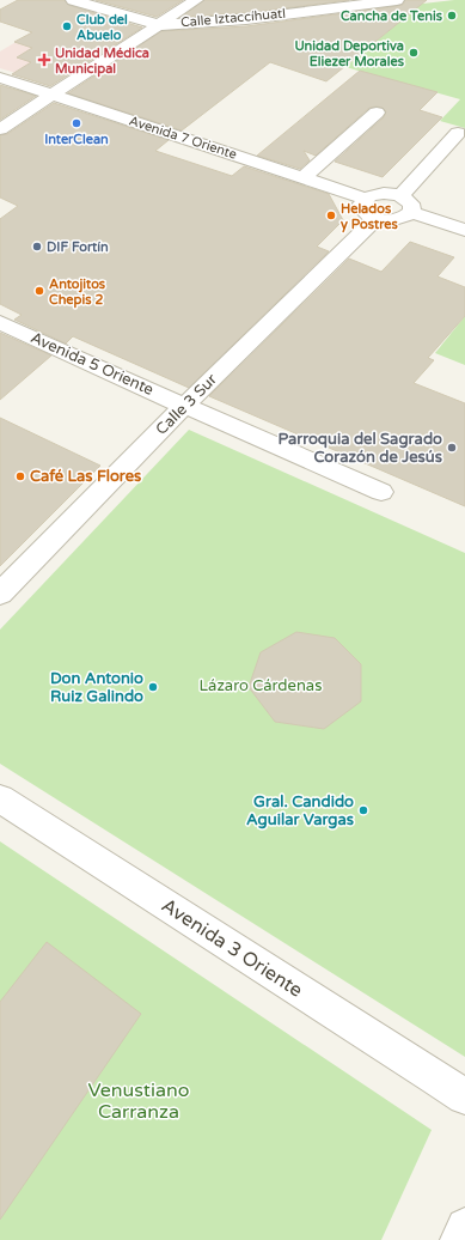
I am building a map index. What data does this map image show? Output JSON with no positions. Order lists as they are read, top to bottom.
{
  "streets": {
    "street": [
      "Calle Iztaccíhuatl",
      "Avenida 7 Oriente",
      "Avenida 5 Oriente",
      "Calle 3 Sur",
      "Avenida 3 Oriente"
    ]
  },
  "crossings": [
    ["Avenida 5 Oriente", "Calle 3 Sur"]
  ],
  "parks": ["Lázaro Cárdenas", "Venustiano Carranza"],
  "places": {
    "other": [
      "Cancha de Tenis",
      "Club del Abuelo",
      "Unidad Deportiva Eliezer Morales",
      "InterClean",
      "Helados y Postres",
      "DIF Fortín",
      "Antojitos Chepis 2",
      "Parroquia del Sagrado Corazón de Jesús",
      "Café Las Flores",
      "Don Antonio Ruiz Galindo",
      "Gral. Candido Aguilar Vargas"
    ],
    "health": ["Unidad Médica Municipal"]
  }
}
